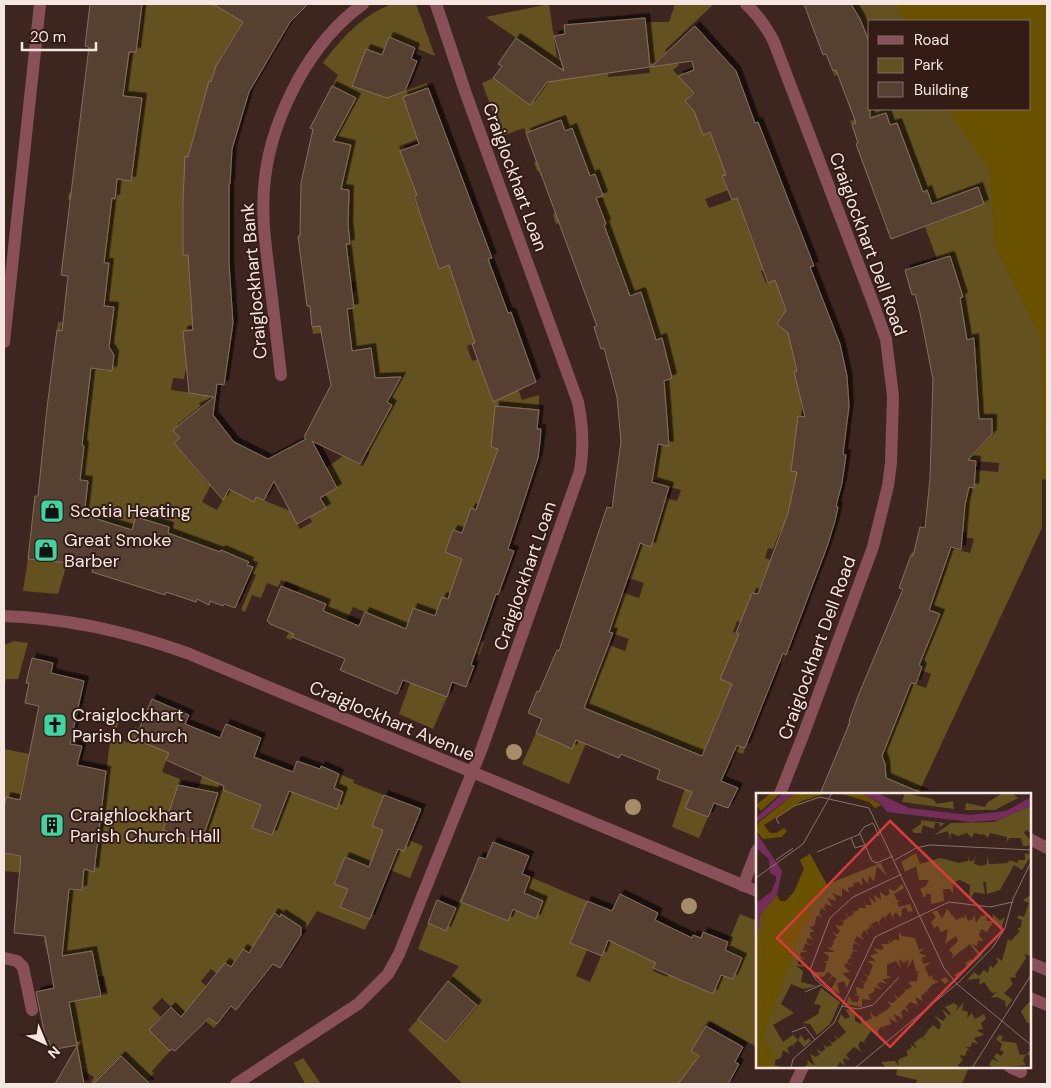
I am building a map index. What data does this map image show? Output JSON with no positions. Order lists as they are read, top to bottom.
{
  "streets": {
    "street": [
      "Craiglockhart Loan",
      "Craiglockhart Dell Road",
      "Craiglockhart Bank",
      "Craiglockhart Avenue"
    ]
  },
  "crossings": [
    ["Craiglockhart Loan", "Craiglockhart Avenue"]
  ],
  "places": {
    "shop": ["Scotia Heating", "Great Smoke Barber"],
    "church": ["Craiglockhart Parish Church"],
    "building": ["Craighlockhart Parish Church Hall"]
  },
  "legend": ["Road", "Park", "Building"],
  "scale_bar": "20 m",
  "north": "bottom right"
}
